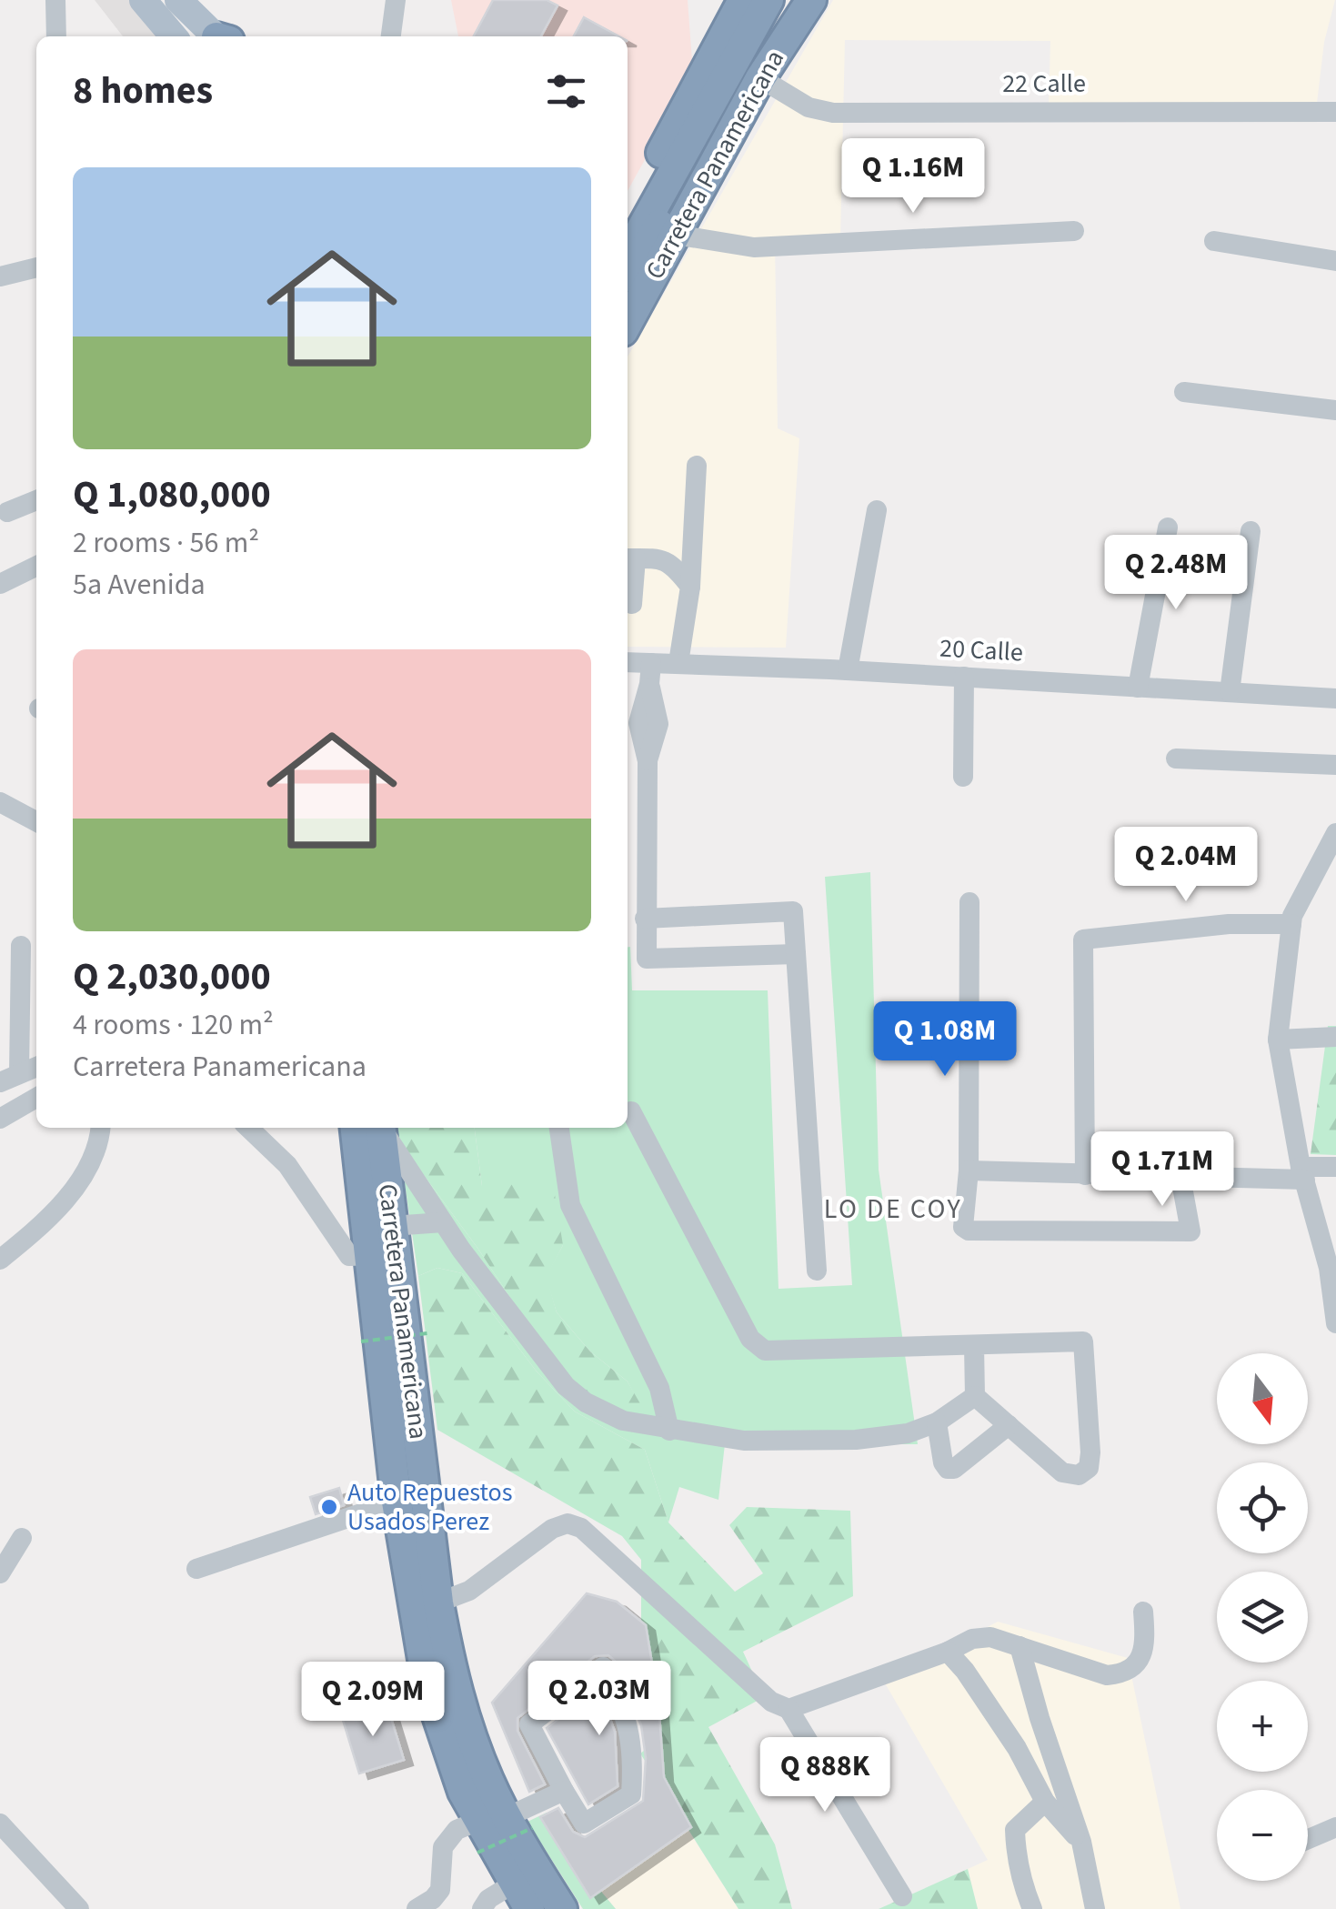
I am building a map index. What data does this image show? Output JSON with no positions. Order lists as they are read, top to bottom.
{
  "streets": {
    "highway": ["Carretera Panamericana"],
    "street": ["22 Calle", "20 Calle"]
  },
  "crossings": [
    ["22 Calle", "Carretera Panamericana"]
  ],
  "districts": ["LO DE COY"],
  "places": ["Auto Repuestos Usados Perez"],
  "north": "bottom",
  "page": {
    "heading": "8 homes",
    "price": [
      "Q 1.16M",
      "Q 2.48M",
      "Q 2.04M",
      "Q 1.08M",
      "Q 1.71M",
      "Q 2.03M",
      "Q 2.09M",
      "Q 888K"
    ],
    "list": [
      {
        "name": "Q 1,080,000",
        "note": "2 rooms · 56 m² · 5a Avenida"
      },
      {
        "name": "Q 2,030,000",
        "note": "4 rooms · 120 m² · Carretera Panamericana"
      }
    ],
    "map_buttons": ["+", "−"]
  }
}
